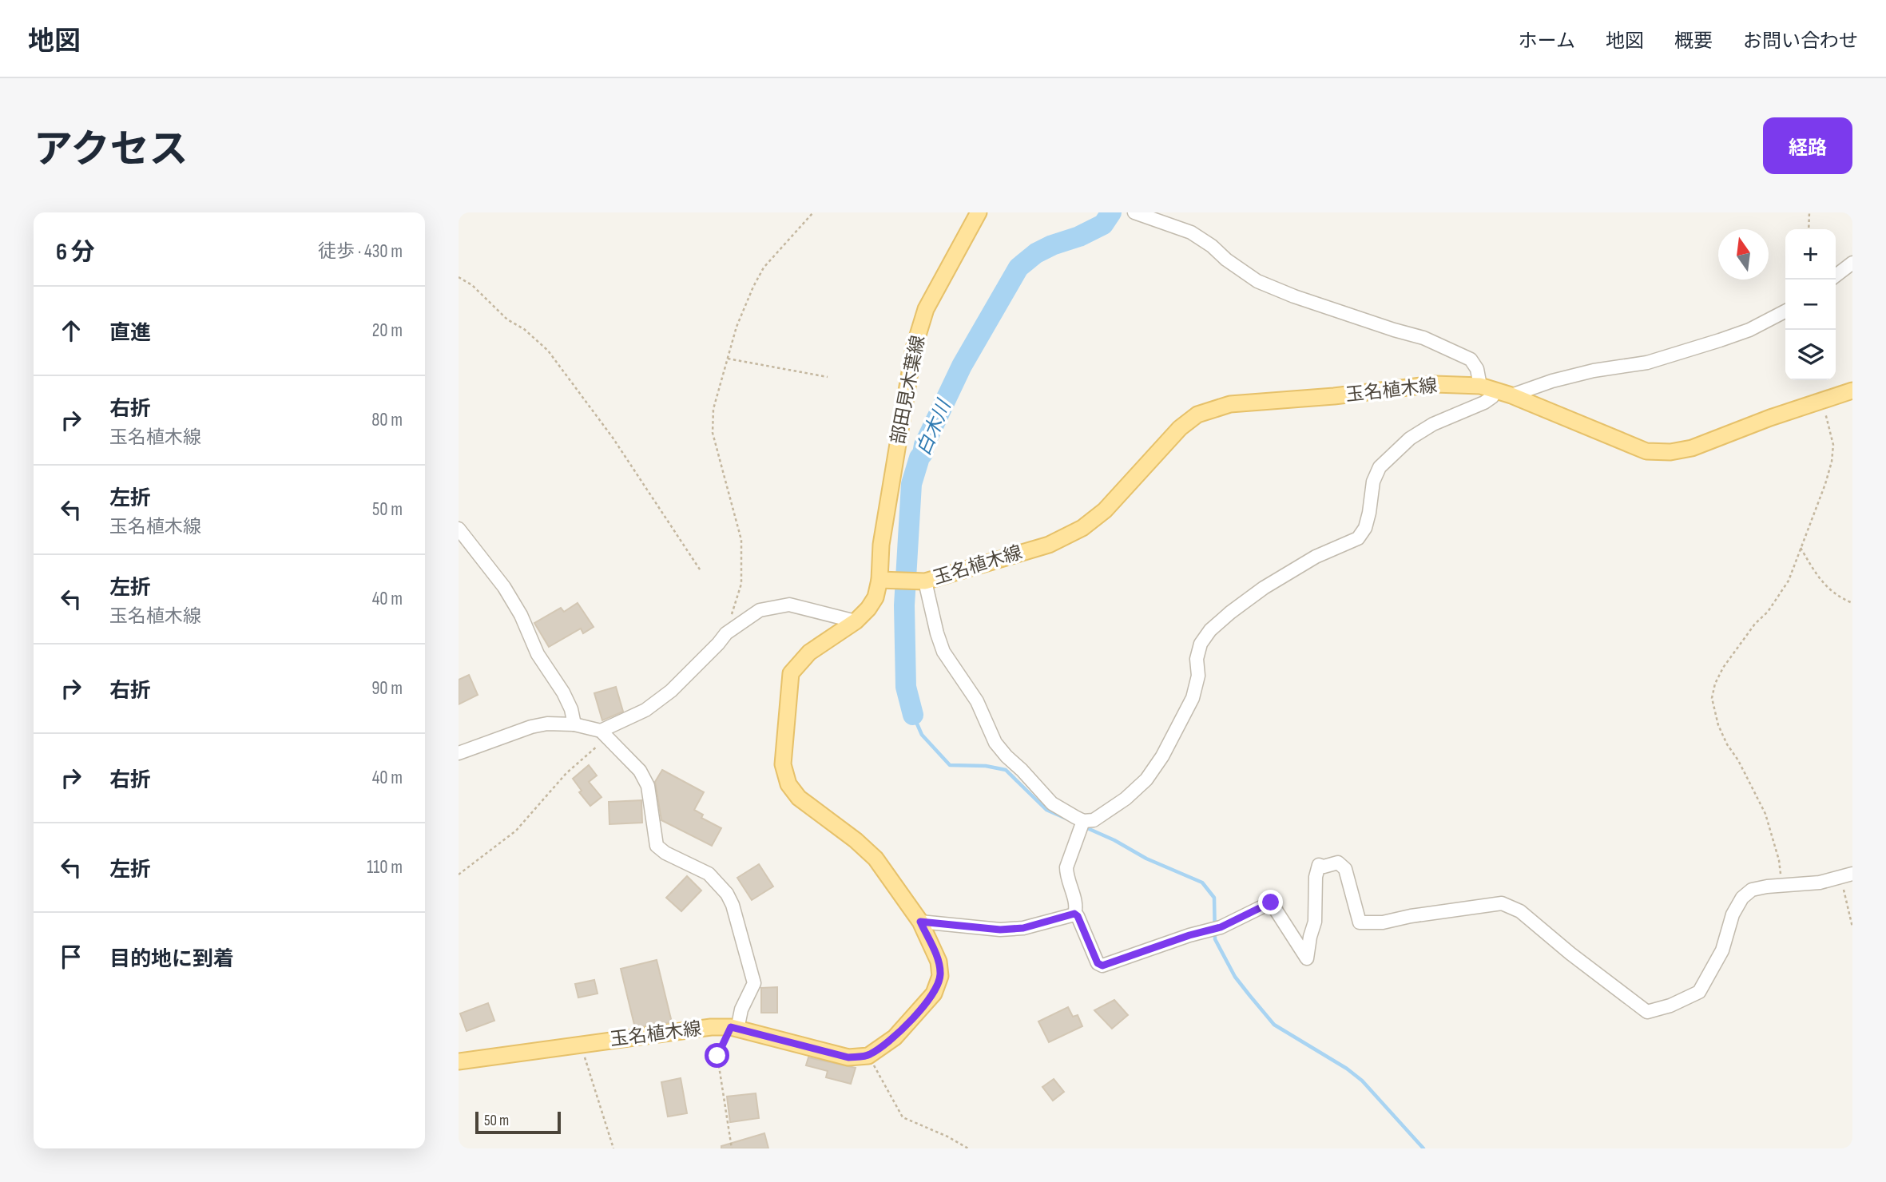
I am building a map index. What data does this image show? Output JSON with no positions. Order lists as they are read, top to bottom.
{
  "streets": {
    "main road": ["部田見木葉線", "玉名植木線"]
  },
  "crossings": [
    ["部田見木葉線", "玉名植木線"]
  ],
  "water": ["白木川"],
  "scale_bar": "50 m",
  "north": "top",
  "page": {
    "header": "地図",
    "nav": [
      "ホーム",
      "地図",
      "概要",
      "お問い合わせ"
    ],
    "title": "アクセス",
    "buttons": "経路",
    "heading": ["6 分", "徒歩 · 430 m"],
    "map_buttons": ["+", "−"],
    "list": [
      ["直進", "20 m"],
      ["右折", "玉名植木線", "80 m"],
      ["左折", "玉名植木線", "50 m"],
      ["左折", "玉名植木線", "40 m"],
      ["右折", "90 m"],
      ["右折", "40 m"],
      ["左折", "110 m"],
      "目的地に到着"
    ],
    "scale": "50 m"
  }
}
